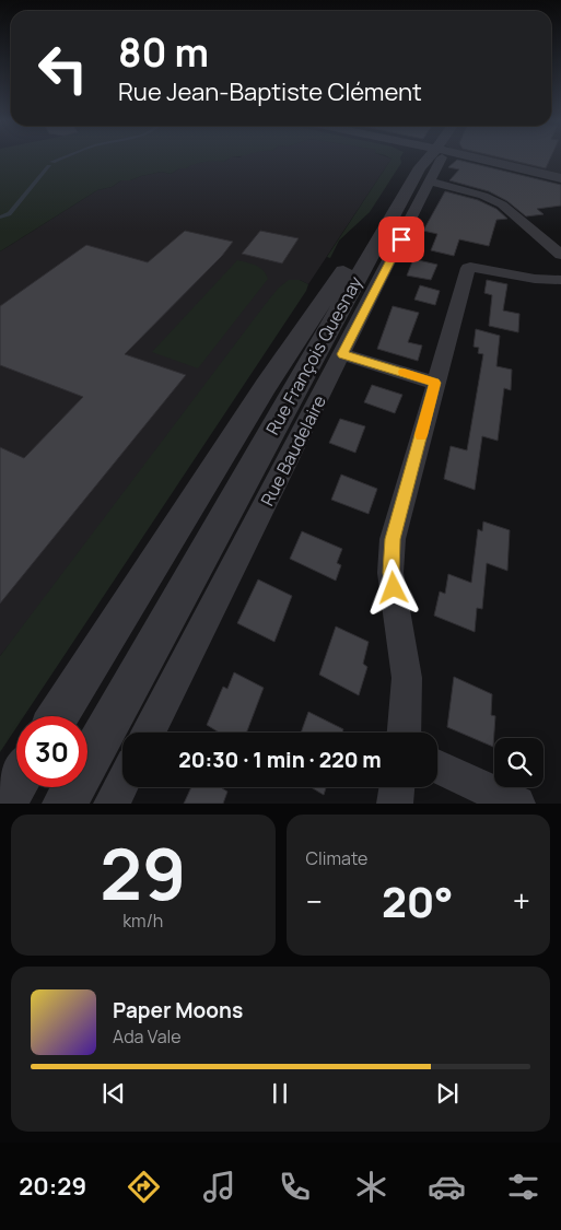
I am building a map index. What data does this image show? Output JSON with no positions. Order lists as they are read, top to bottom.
{
  "streets": {
    "street": ["Rue François Quesnay", "Rue Baudelaire"]
  },
  "page": {
    "turn": ["80 m", "Rue Jean-Baptiste Clément"],
    "limit": "30",
    "trip": "20:30 · 1 min · 220 m",
    "tile": [
      ["29", "km/h"],
      "Climate"
    ],
    "heat": ["−", "20°", "+"],
    "song": ["Paper Moons", "Ada Vale"],
    "tabs": "20:29"
  }
}
